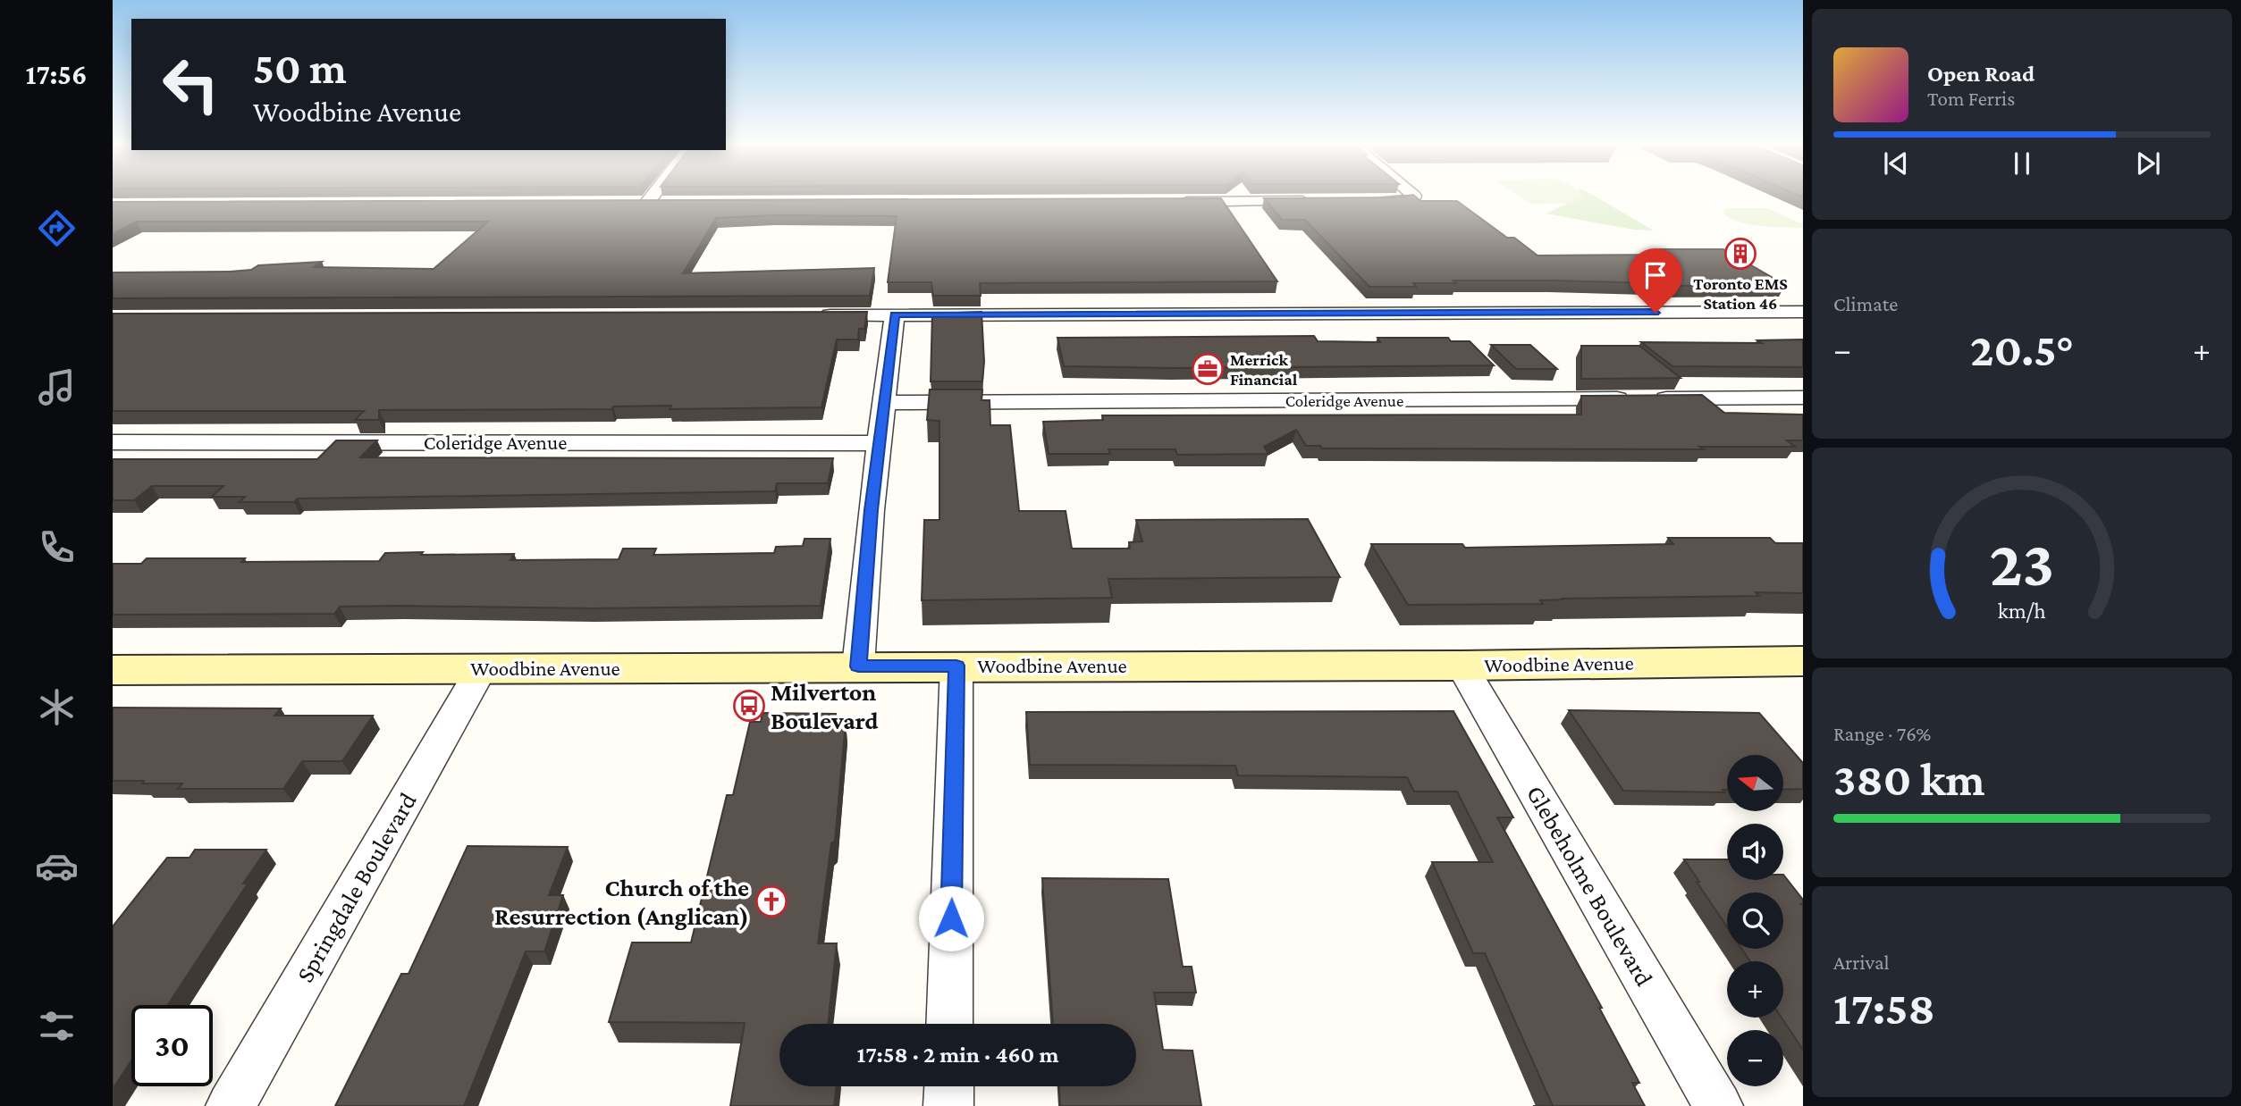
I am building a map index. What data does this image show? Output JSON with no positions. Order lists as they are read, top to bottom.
{
  "streets": {
    "main road": ["Woodbine Avenue"],
    "street": ["Coleridge Avenue", "Glebeholme Boulevard", "Springdale Boulevard"]
  },
  "crossings": [
    ["Woodbine Avenue", "Glebeholme Boulevard"],
    ["Woodbine Avenue", "Springdale Boulevard"]
  ],
  "places": {
    "building": ["Toronto EMS Station 46"],
    "office": ["Merrick Financial"],
    "bus stop": ["Milverton Boulevard"],
    "church": ["Church of the Resurrection (Anglican)"]
  },
  "north": "left",
  "page": {
    "tabs": "17:56",
    "turn": ["50 m", "Woodbine Avenue"],
    "song": ["Open Road", "Tom Ferris"],
    "tile": [
      "Climate",
      ["Range · 76%", "380 km"],
      ["Arrival", "17:58"]
    ],
    "heat": ["−", "20.5°", "+"],
    "map_buttons": ["+", "−"],
    "limit": "30",
    "trip": "17:58 · 2 min · 460 m",
    "gauge": ["23", "km/h"]
  }
}
